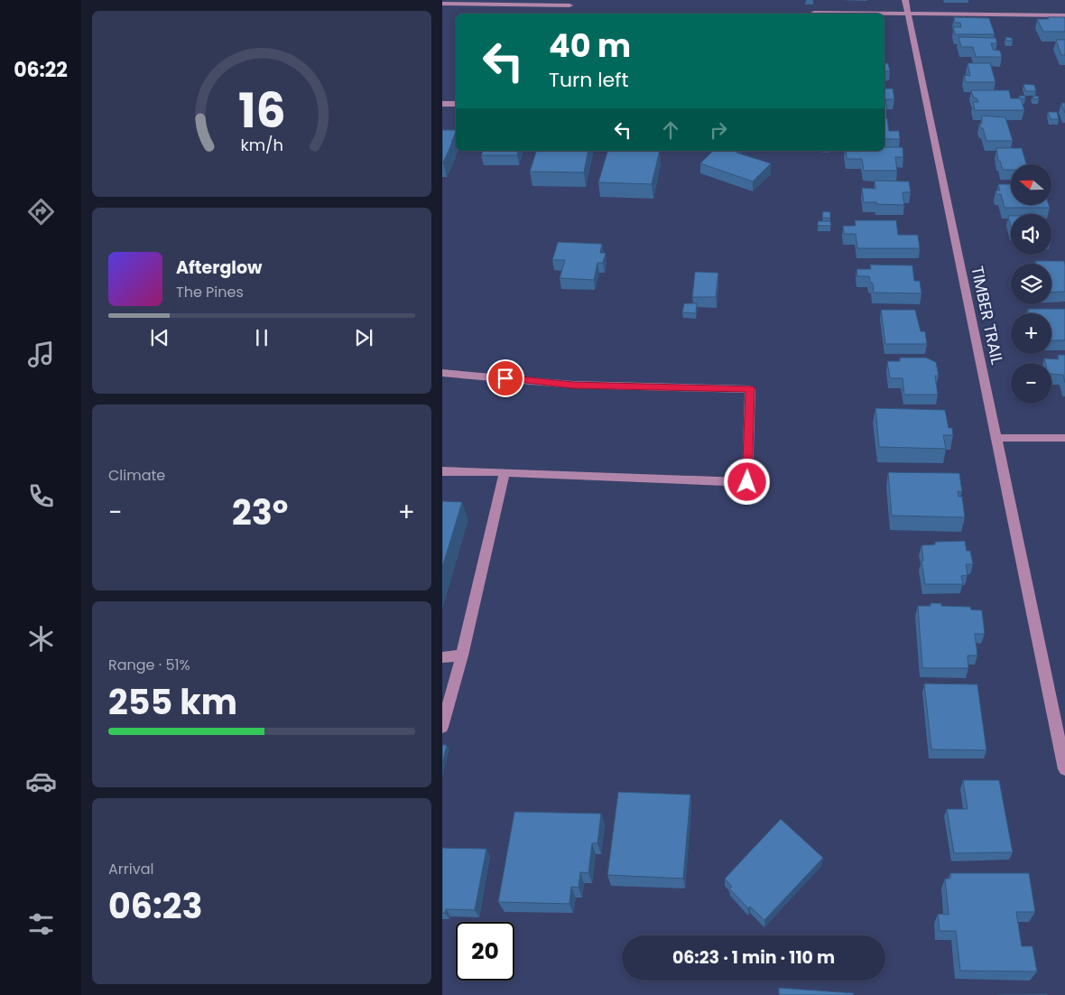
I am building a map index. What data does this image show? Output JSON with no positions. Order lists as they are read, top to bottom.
{
  "streets": {
    "street": ["TIMBER TRAIL"]
  },
  "north": "left",
  "page": {
    "tabs": "06:22",
    "turn": ["40 m", "Turn left"],
    "map_buttons": ["+", "−"],
    "song": ["Afterglow", "The Pines"],
    "tile": [
      "Climate",
      ["Range · 51%", "255 km"],
      ["Arrival", "06:23"]
    ],
    "heat": ["−", "23°", "+"],
    "limit": "20",
    "trip": "06:23 · 1 min · 110 m",
    "gauge": ["16", "km/h"]
  }
}
